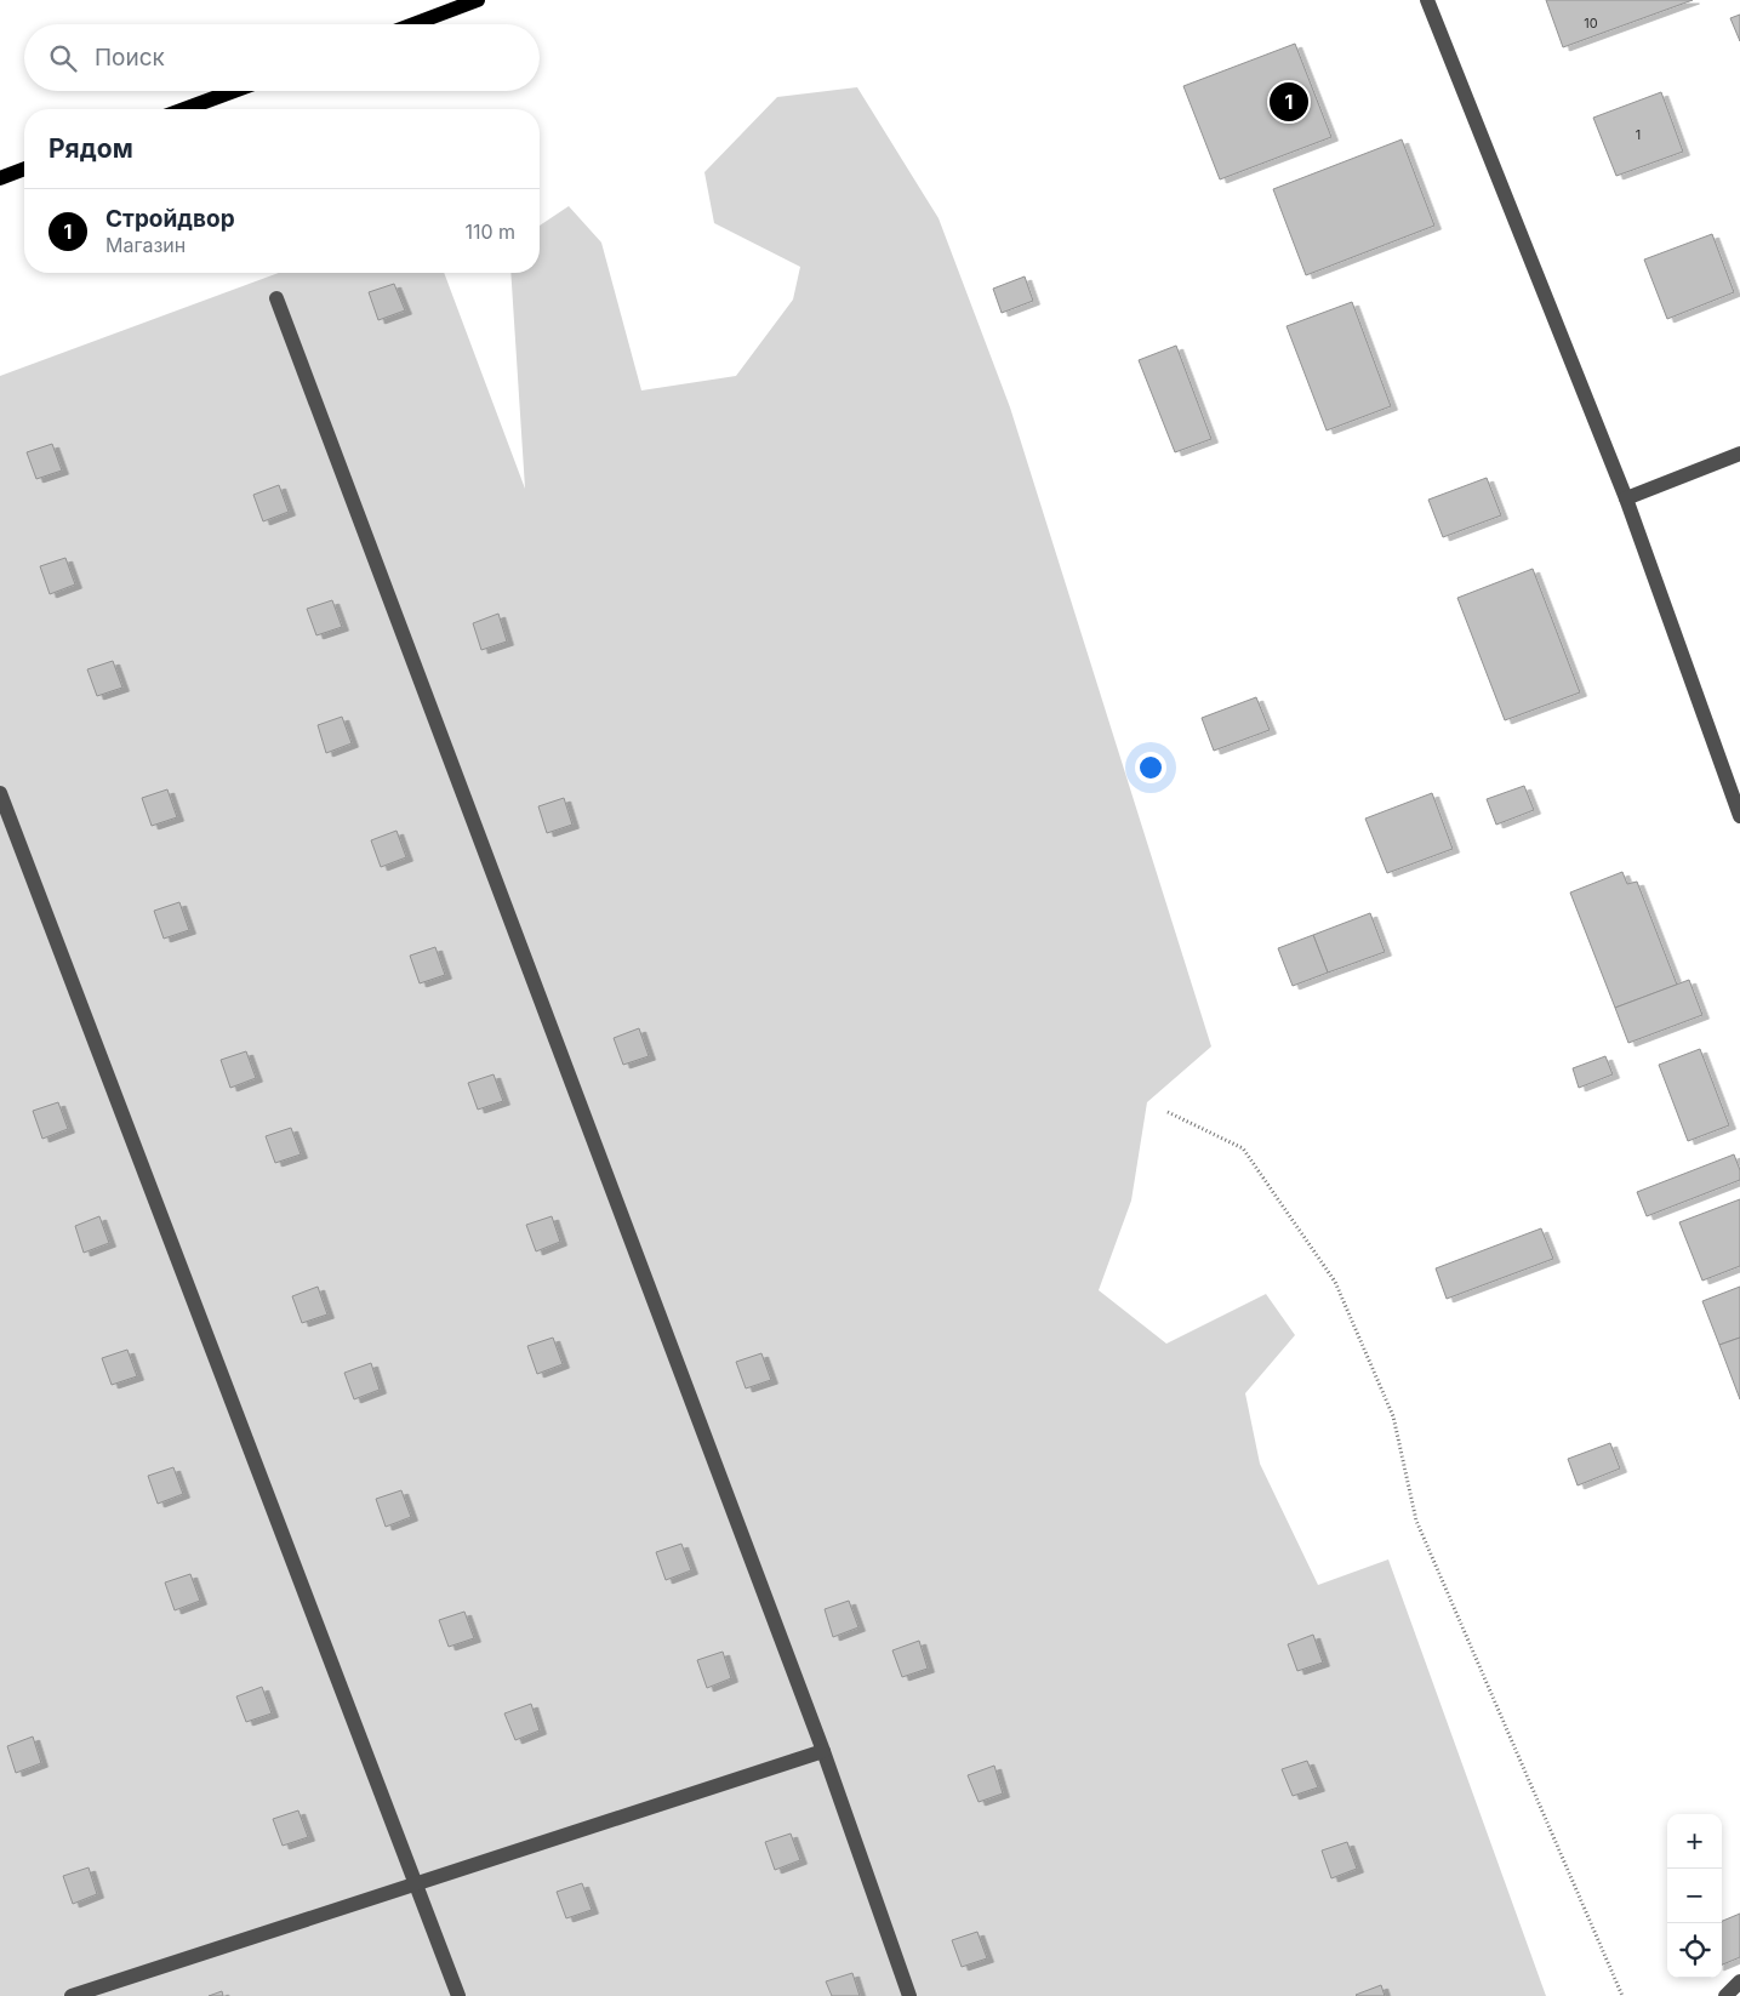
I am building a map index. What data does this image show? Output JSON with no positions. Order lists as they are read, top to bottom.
{
  "house_numbers": ["10", "1"],
  "page": {
    "search": "Поиск",
    "pins": "1",
    "heading": "Рядом",
    "list": [
      {
        "mark": "1",
        "name": "Стройдвор",
        "note": "Магазин",
        "value": "110 m"
      }
    ],
    "map_buttons": ["+", "−"]
  }
}
